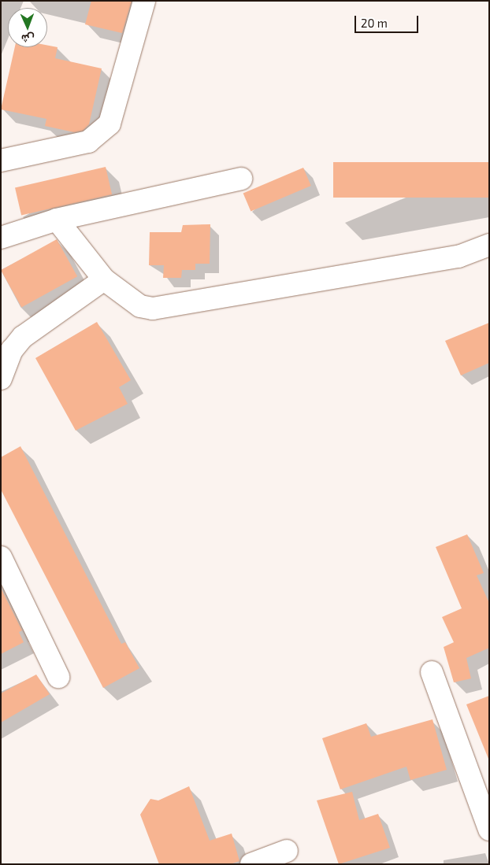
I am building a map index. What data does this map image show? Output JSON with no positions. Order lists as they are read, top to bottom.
{
  "scale_bar": "20 m",
  "north": "bottom"
}
